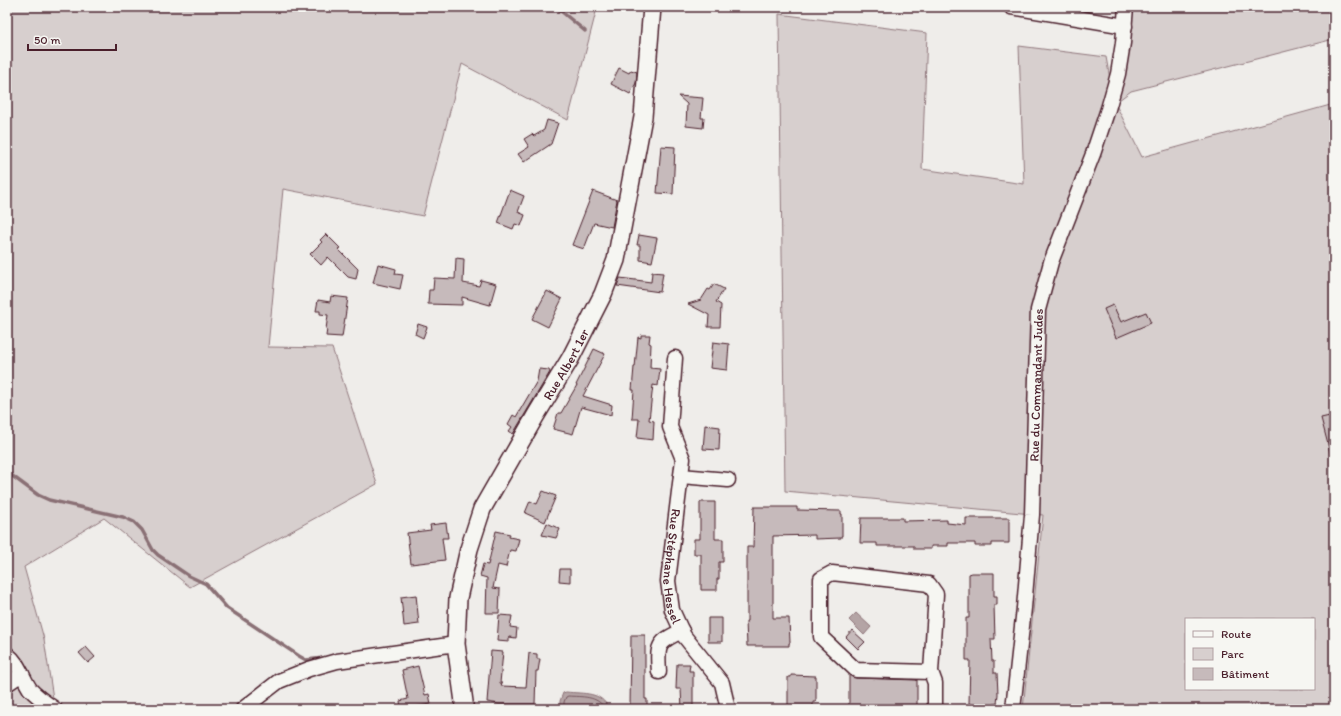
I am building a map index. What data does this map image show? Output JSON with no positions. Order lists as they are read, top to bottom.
{
  "streets": {
    "street": ["Rue Albert 1er", "Rue du Commandant Judes", "Rue Stéphane Hessel"]
  },
  "legend": ["Route", "Parc", "Bâtiment"],
  "scale_bar": "50 m"
}
